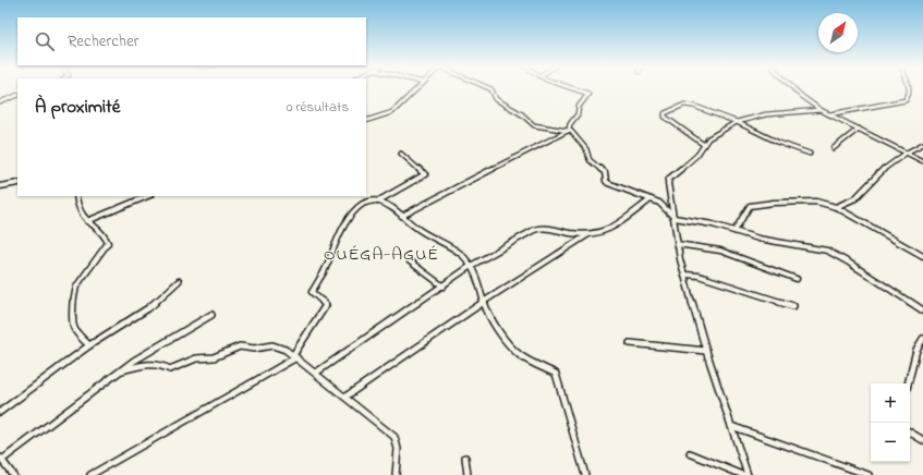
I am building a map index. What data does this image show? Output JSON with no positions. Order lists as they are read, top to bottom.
{
  "districts": ["OUÉGA-AGUÉ"],
  "north": "top right",
  "page": {
    "search": "Rechercher",
    "heading": ["À proximité", "0 résultats"],
    "map_buttons": ["+", "−"]
  }
}
